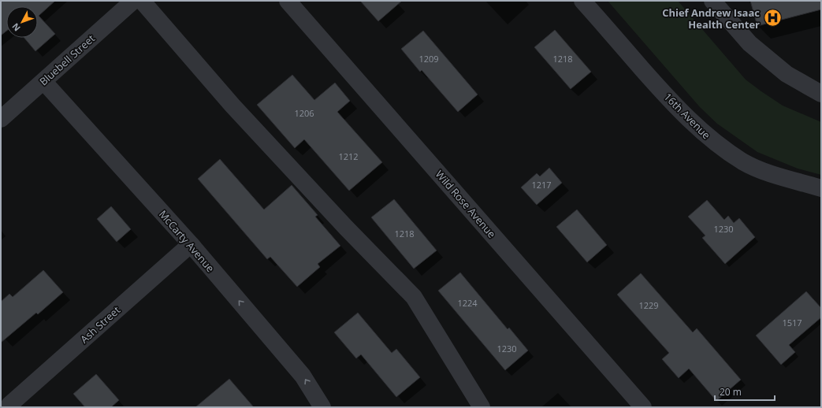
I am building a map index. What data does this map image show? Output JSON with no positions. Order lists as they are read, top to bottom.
{
  "streets": {
    "street": [
      "Bluebell Street",
      "16th Avenue",
      "Wild Rose Avenue",
      "McCarty Avenue",
      "Ash Street"
    ]
  },
  "crossings": [
    ["Bluebell Street", "McCarty Avenue"],
    ["McCarty Avenue", "Ash Street"]
  ],
  "places": {
    "hospital": ["Chief Andrew Isaac Health Center"]
  },
  "house_numbers": [
    "1209",
    "1218",
    "1206",
    "1212",
    "1217",
    "1230",
    "1218",
    "1224",
    "1229",
    "1517",
    "1230"
  ],
  "scale_bar": "20 m",
  "north": "bottom left"
}
